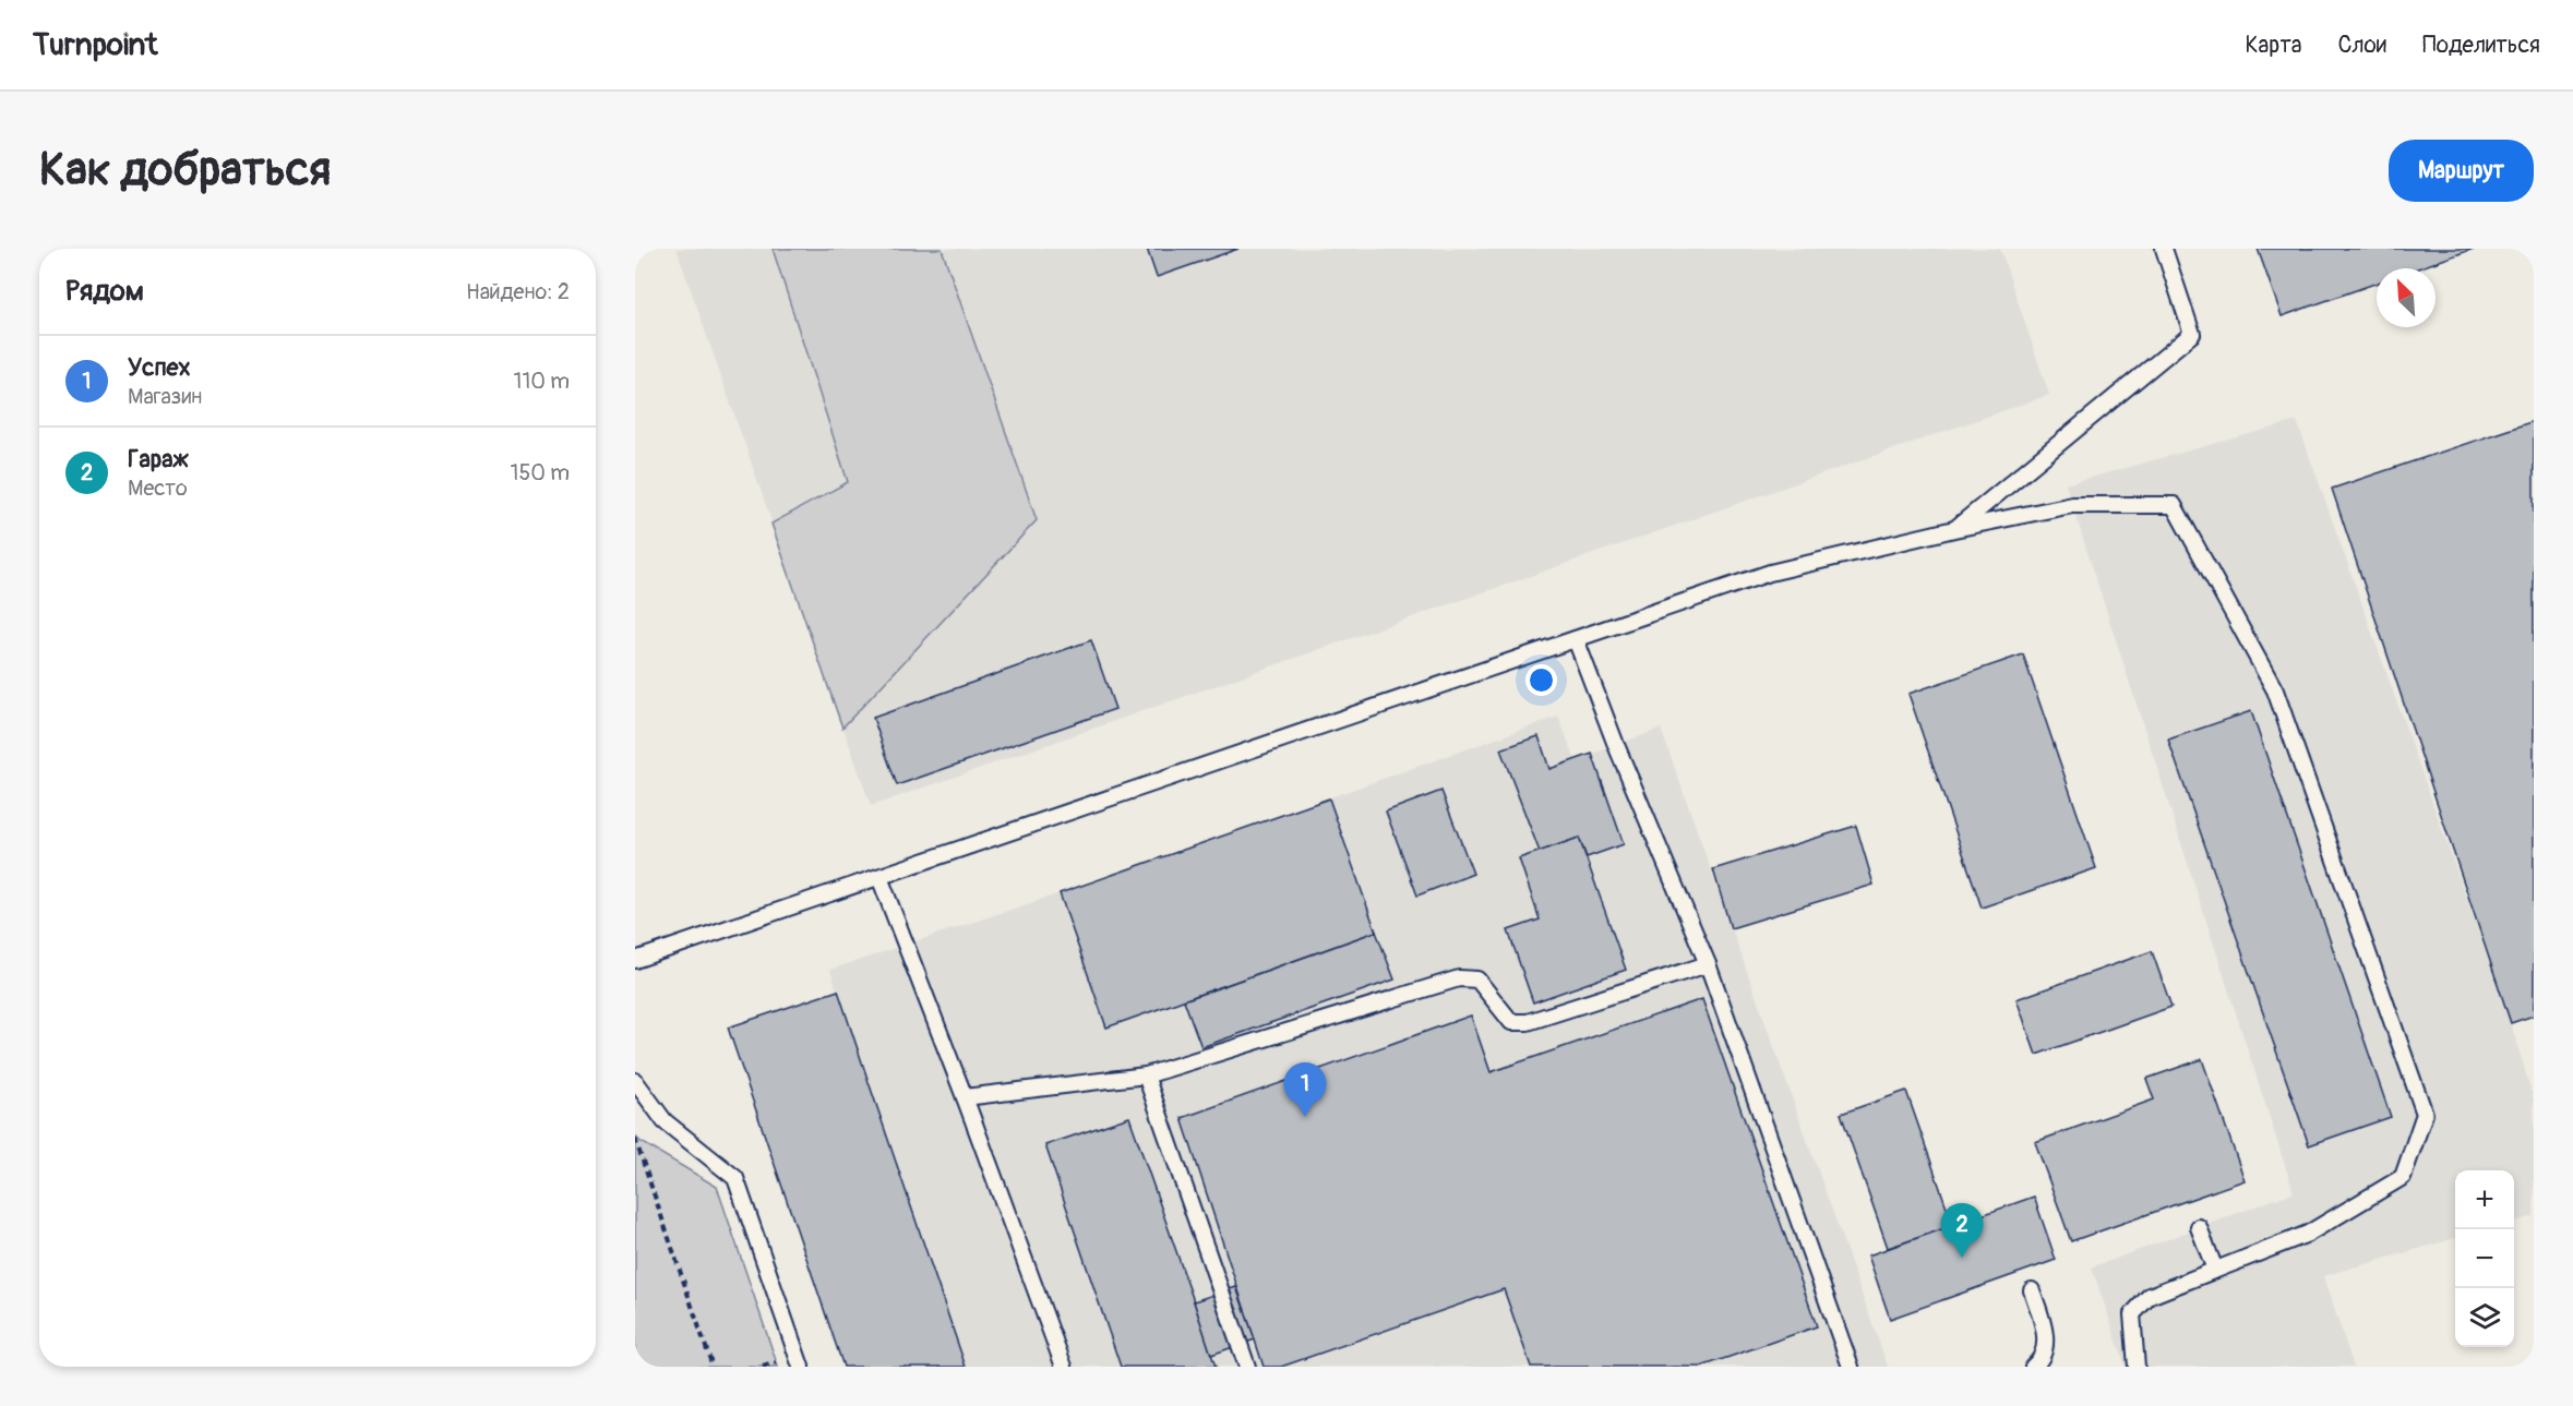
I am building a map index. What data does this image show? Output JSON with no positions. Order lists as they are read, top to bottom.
{
  "north": "top left",
  "page": {
    "header": "Turnpoint",
    "nav": ["Карта", "Слои", "Поделиться"],
    "buttons": "Маршрут",
    "title": "Как добраться",
    "heading": ["Рядом", "Найдено: 2"],
    "list": [
      {
        "mark": "1",
        "name": "Успех",
        "note": "Магазин",
        "value": "110 m"
      },
      {
        "mark": "2",
        "name": "Гараж",
        "note": "Место",
        "value": "150 m"
      }
    ],
    "pins": ["1", "2"],
    "map_buttons": ["+", "−"]
  }
}
